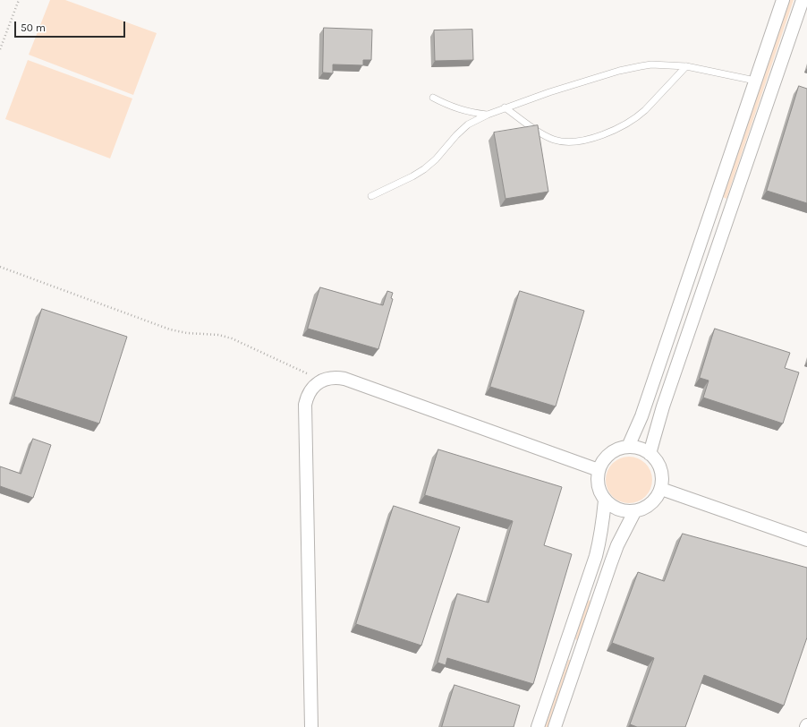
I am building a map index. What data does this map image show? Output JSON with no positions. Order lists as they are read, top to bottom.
{
  "scale_bar": "50 m"
}
